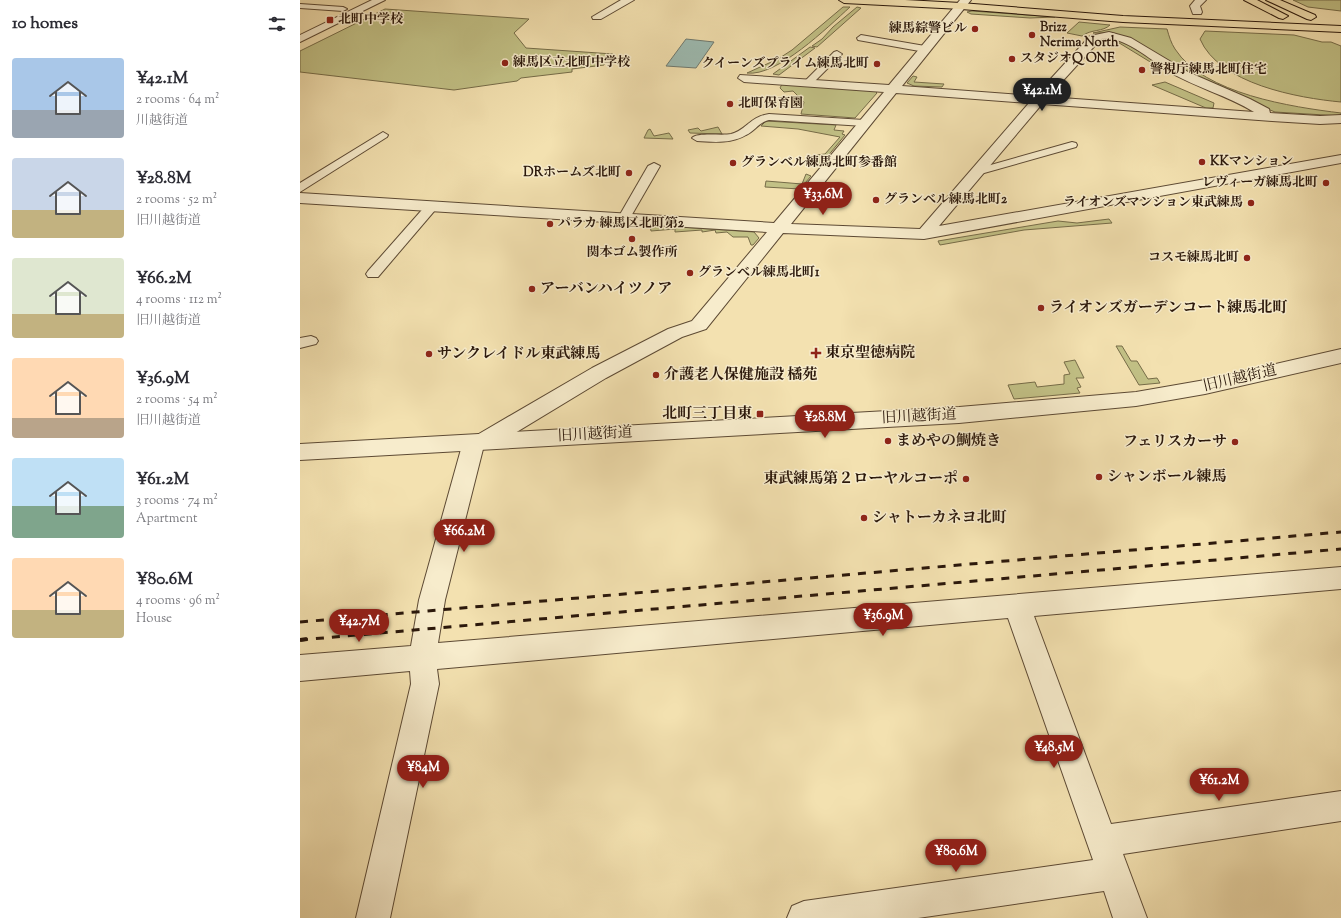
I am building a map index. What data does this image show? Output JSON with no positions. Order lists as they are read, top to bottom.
{
  "streets": {
    "street": ["旧川越街道"]
  },
  "places": {
    "transit": ["北町中学校", "北町三丁目東"],
    "other": [
      "練馬綜警ビル",
      "Brizz Nerima North",
      "スタジオQ ONE",
      "練馬区立北町中学校",
      "クイーンズプライム練馬北町",
      "警視庁練馬北町住宅",
      "北町保育園",
      "KKマンション",
      "グランベル練馬北町参番館",
      "DRホームズ北町",
      "レヴィーガ練馬北町",
      "グランベル練馬北町2",
      "ライオンズマンション東武練馬",
      "パラカ 練馬区北町第2",
      "関本ゴム製作所",
      "コスモ練馬北町",
      "グランベル練馬北町1",
      "アーバンハイツノア",
      "ライオンズガーデンコート練馬北町",
      "サンクレイドル東武練馬",
      "介護老人保健施設 橘苑",
      "まめやの鯛焼き",
      "フェリスカーサ",
      "シャンボール練馬",
      "東武練馬第２ローヤルコーポ",
      "シャトーカネヨ北町"
    ],
    "health": ["東京聖徳病院"]
  },
  "page": {
    "heading": "10 homes",
    "list": [
      {
        "name": "¥42.1M",
        "note": "2 rooms · 64 m² · 川越街道"
      },
      {
        "name": "¥28.8M",
        "note": "2 rooms · 52 m² · 旧川越街道"
      },
      {
        "name": "¥66.2M",
        "note": "4 rooms · 112 m² · 旧川越街道"
      },
      {
        "name": "¥36.9M",
        "note": "2 rooms · 54 m² · 旧川越街道"
      },
      {
        "name": "¥61.2M",
        "note": "3 rooms · 74 m² · Apartment"
      },
      {
        "name": "¥80.6M",
        "note": "4 rooms · 96 m² · House"
      }
    ],
    "price": [
      "¥42.1M",
      "¥33.6M",
      "¥28.8M",
      "¥66.2M",
      "¥36.9M",
      "¥42.7M",
      "¥48.5M",
      "¥84M",
      "¥61.2M",
      "¥80.6M"
    ]
  }
}
